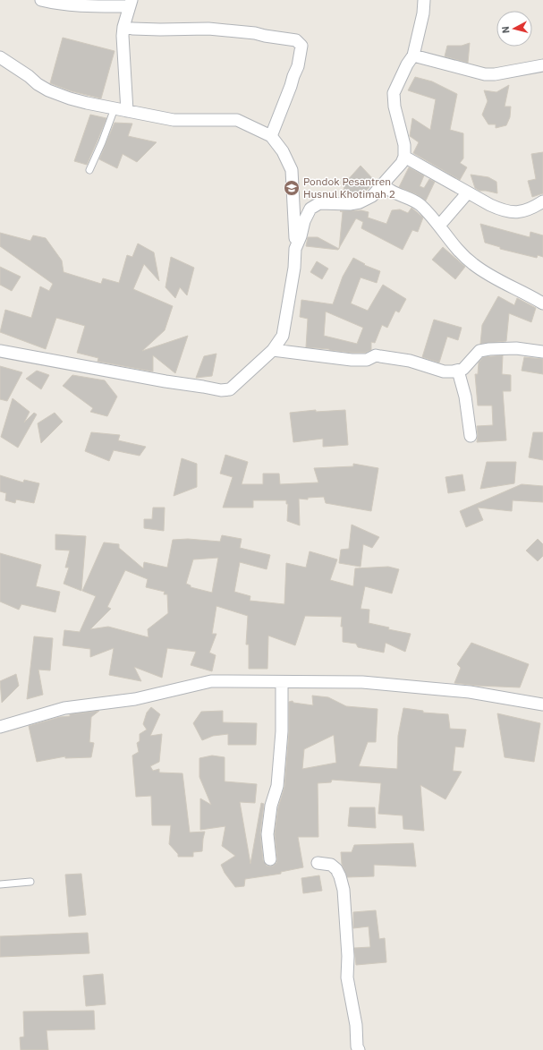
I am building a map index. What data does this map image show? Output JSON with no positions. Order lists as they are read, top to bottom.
{
  "places": {
    "school or university": ["Pondok Pesantren Husnul Khotimah 2"]
  },
  "north": "left"
}
